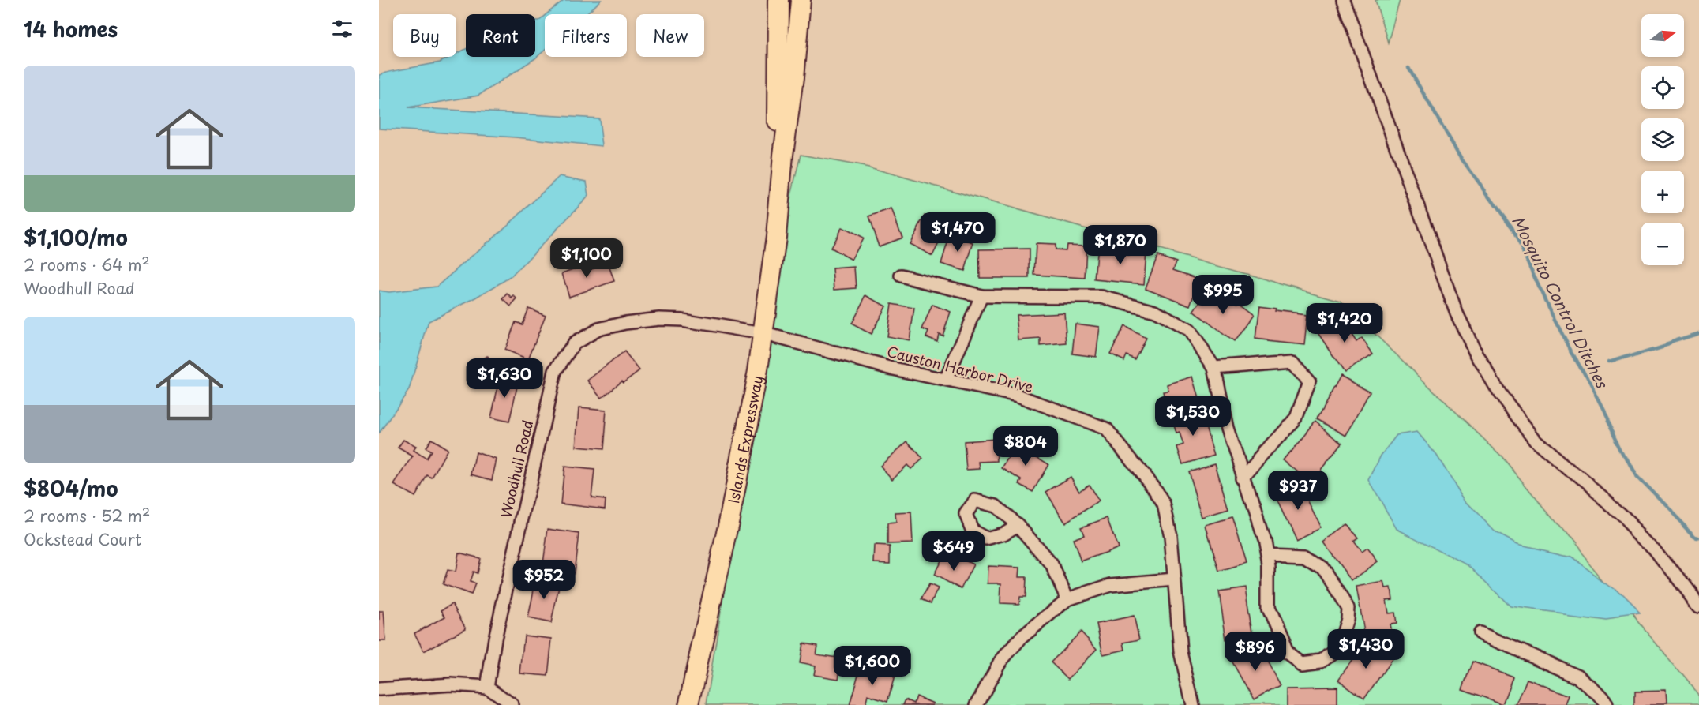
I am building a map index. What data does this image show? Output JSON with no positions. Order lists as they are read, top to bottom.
{
  "streets": {
    "main road": ["Islands Expressway"],
    "street": ["Causton Harbor Drive", "Woodhull Road"]
  },
  "crossings": [
    ["Causton Harbor Drive", "Islands Expressway"],
    ["Causton Harbor Drive", "Woodhull Road"],
    ["Islands Expressway", "Woodhull Road"]
  ],
  "water": ["Mosquito Control Ditches"],
  "north": "right",
  "page": {
    "heading": "14 homes",
    "map_buttons": ["+", "−"],
    "chip": [
      "Buy",
      "Rent",
      "Filters",
      "New"
    ],
    "list": [
      {
        "name": "$1,100/mo",
        "note": "2 rooms · 64 m² · Woodhull Road"
      },
      {
        "name": "$804/mo",
        "note": "2 rooms · 52 m² · Ockstead Court"
      }
    ],
    "price": [
      "$1,470",
      "$1,870",
      "$1,100",
      "$995",
      "$1,420",
      "$1,630",
      "$1,530",
      "$804",
      "$937",
      "$649",
      "$952",
      "$1,430",
      "$896",
      "$1,600"
    ]
  }
}
